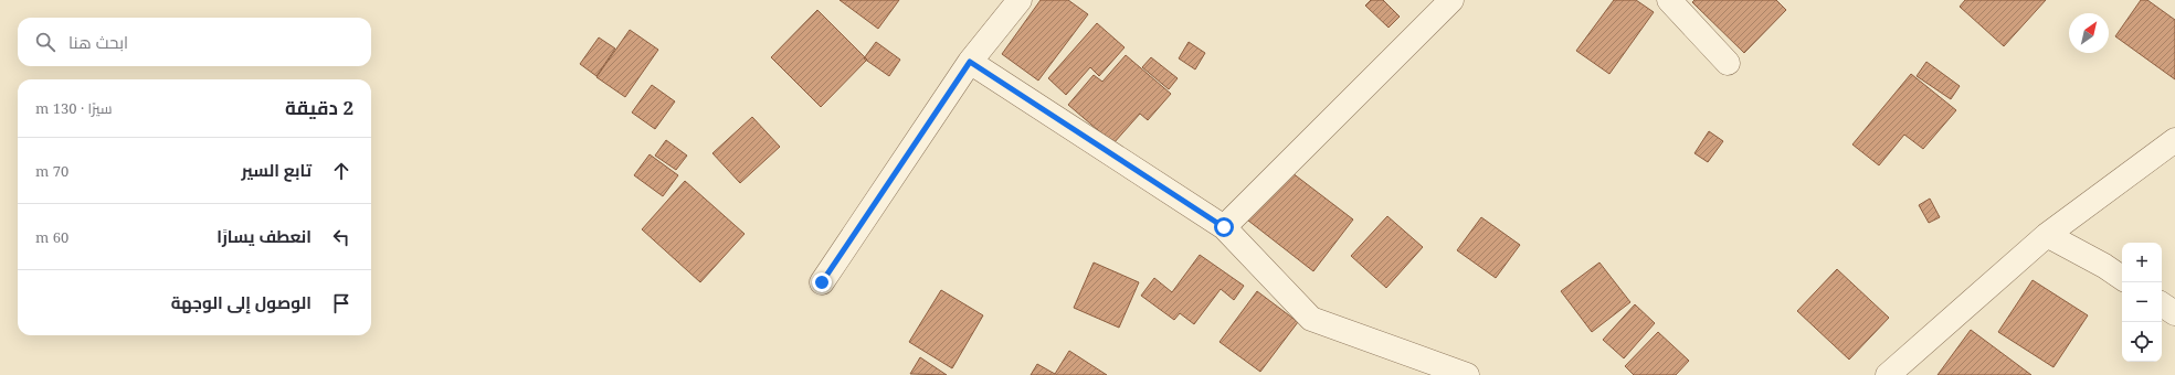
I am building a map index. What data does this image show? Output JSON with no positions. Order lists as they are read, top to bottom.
{
  "north": "top right",
  "page": {
    "search": "ابحث هنا",
    "heading": ["2 دقيقة", "سيرًا · 130 m"],
    "list": [
      ["تابع السير", "70 m"],
      ["انعطف يسارًا", "60 m"],
      "الوصول إلى الوجهة"
    ],
    "map_buttons": ["+", "−"]
  }
}
